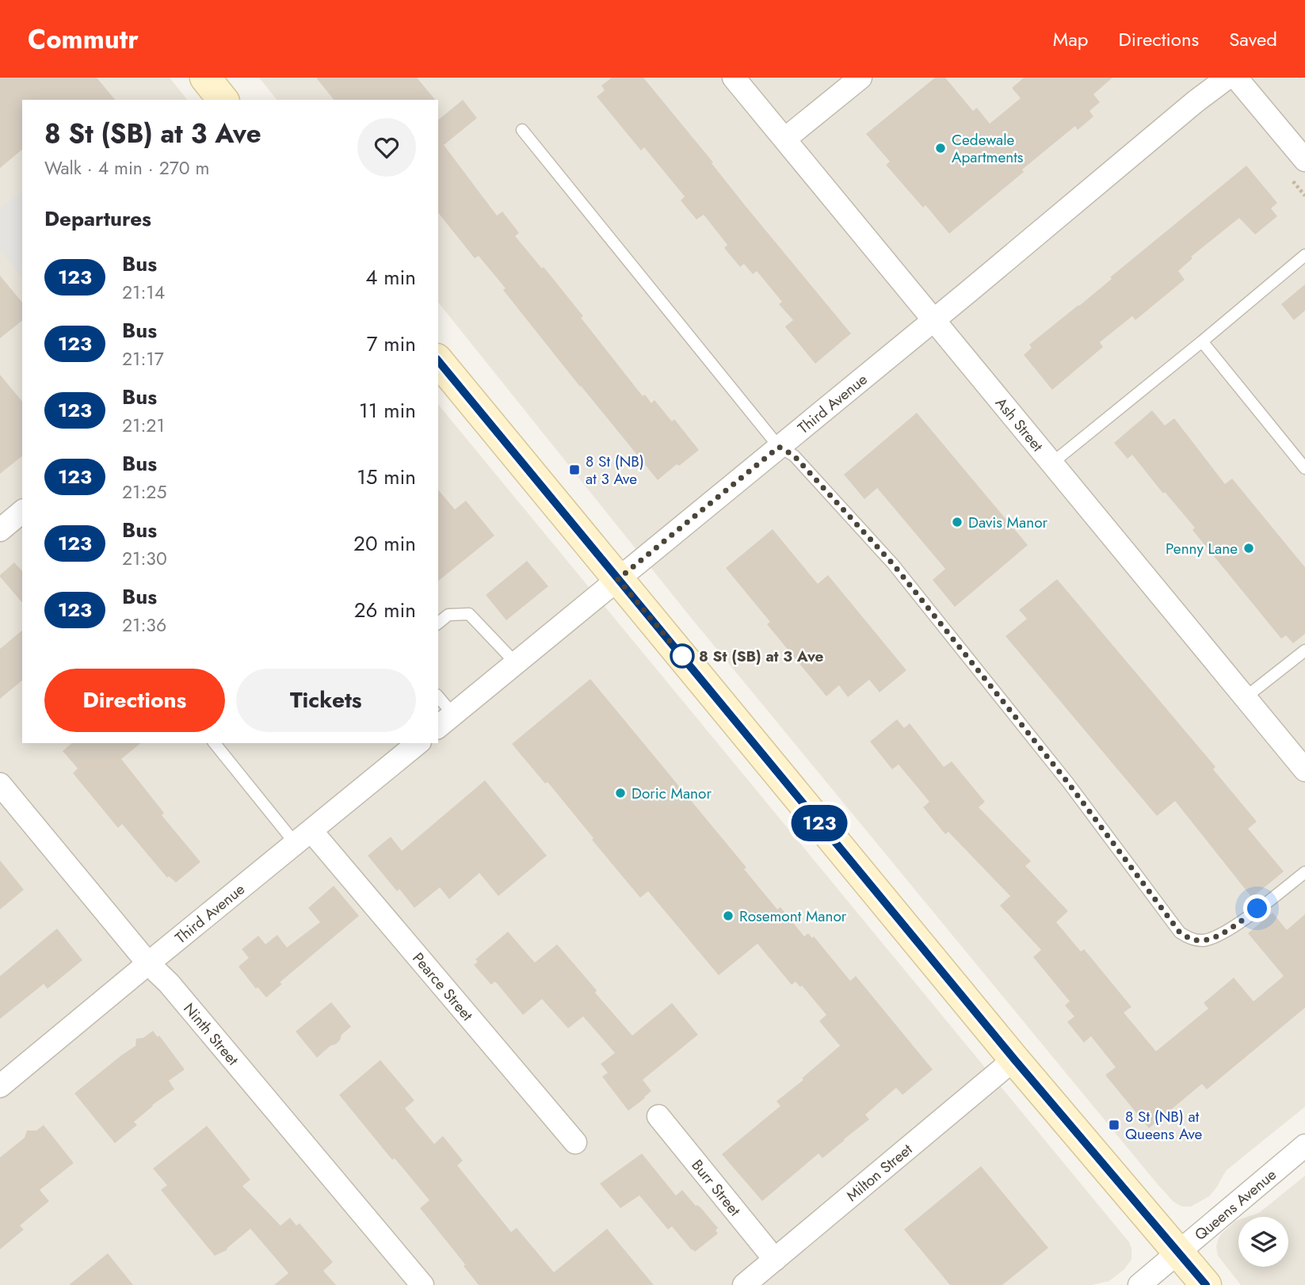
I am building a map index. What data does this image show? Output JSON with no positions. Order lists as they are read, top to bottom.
{
  "streets": {
    "street": [
      "Third Avenue",
      "Ash Street",
      "Pearce Street",
      "Ninth Street",
      "Milton Street",
      "Burr Street",
      "Queens Avenue"
    ]
  },
  "crossings": [
    ["Third Avenue", "Ash Street"],
    ["Third Avenue", "Pearce Street"],
    ["Third Avenue", "Ninth Street"],
    ["Milton Street", "Burr Street"]
  ],
  "places": {
    "other": [
      "Cedewale Apartments",
      "Davis Manor",
      "Penny Lane",
      "8 St (SB) at 3 Ave",
      "Doric Manor",
      "Rosemont Manor"
    ],
    "transit": ["8 St (NB) at 3 Ave", "8 St (NB) at Queens Ave"]
  },
  "lines": ["bus line 123"],
  "page": {
    "header": "Commutr",
    "nav": ["Map", "Directions", "Saved"],
    "on_map": "123",
    "heading": [
      ["8 St (SB) at 3 Ave", "Walk · 4 min · 270 m"],
      "Departures"
    ],
    "list": [
      {
        "mark": "123",
        "name": "Bus",
        "note": "21:14",
        "value": "4 min"
      },
      {
        "mark": "123",
        "name": "Bus",
        "note": "21:17",
        "value": "7 min"
      },
      {
        "mark": "123",
        "name": "Bus",
        "note": "21:21",
        "value": "11 min"
      },
      {
        "mark": "123",
        "name": "Bus",
        "note": "21:25",
        "value": "15 min"
      },
      {
        "mark": "123",
        "name": "Bus",
        "note": "21:30",
        "value": "20 min"
      },
      {
        "mark": "123",
        "name": "Bus",
        "note": "21:36",
        "value": "26 min"
      }
    ],
    "buttons": ["Directions", "Tickets"]
  }
}
